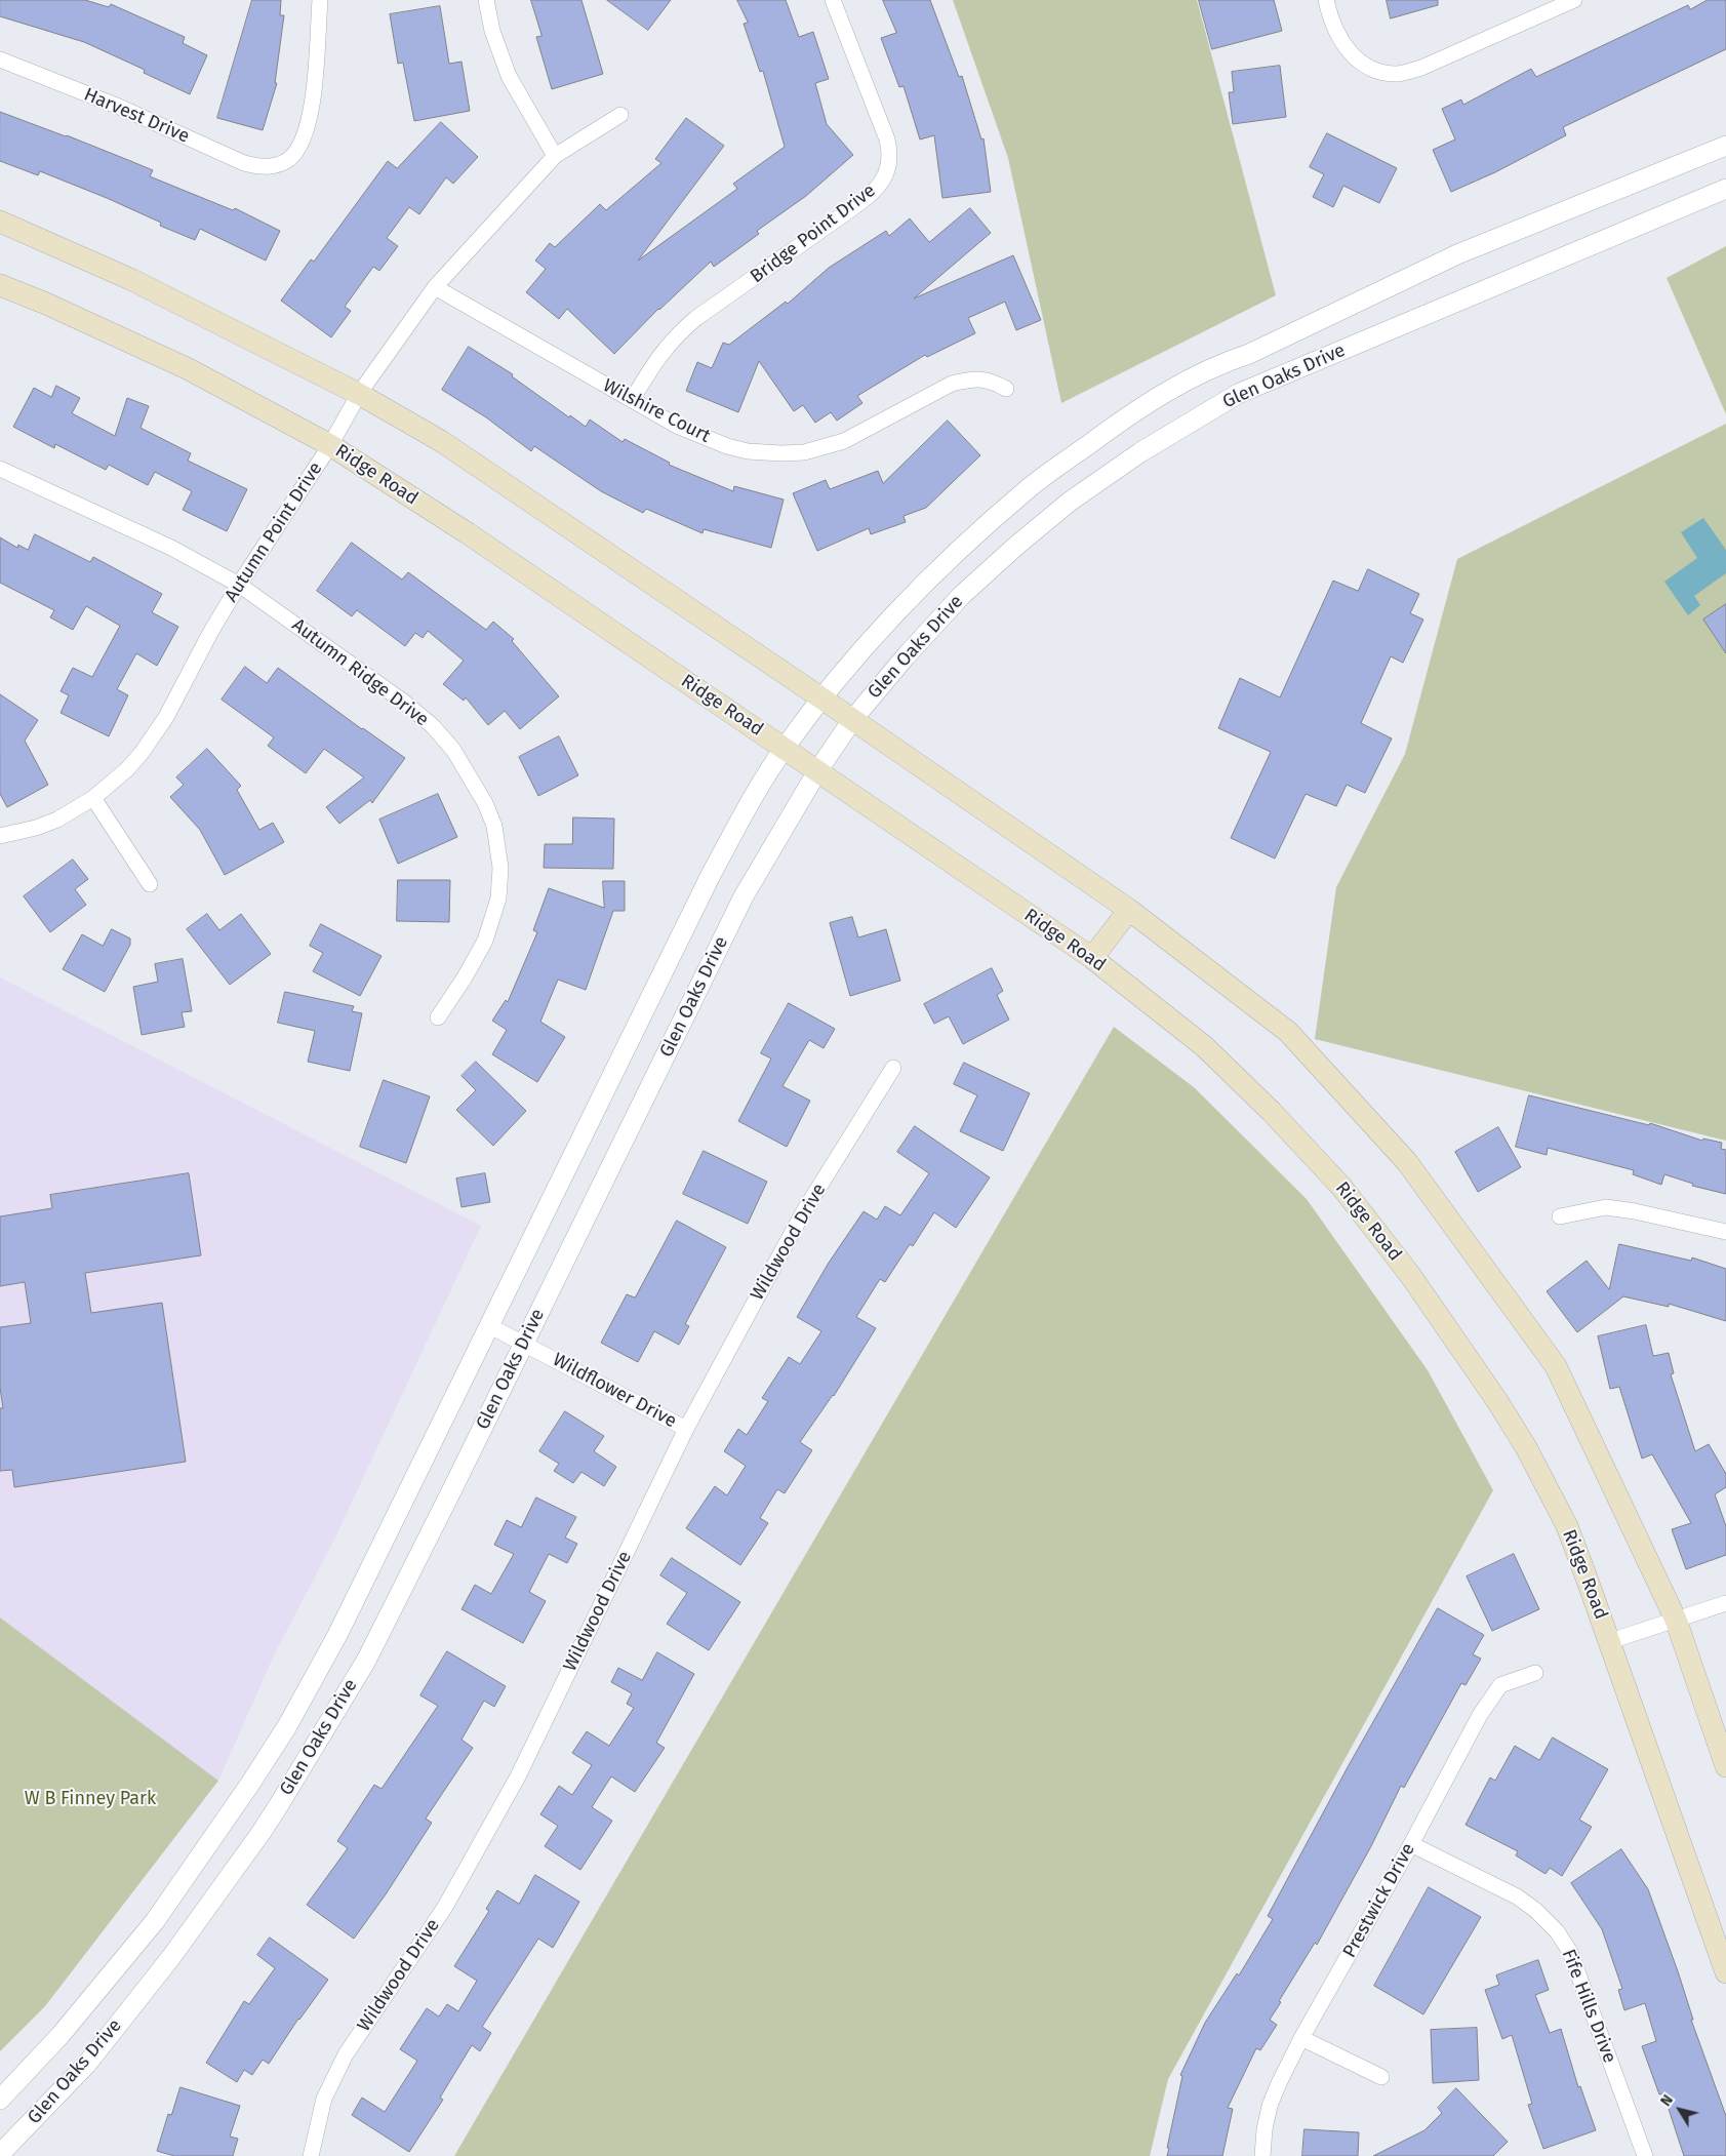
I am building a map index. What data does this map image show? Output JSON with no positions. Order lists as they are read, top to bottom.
{
  "streets": {
    "main road": ["Ridge Road"],
    "street": [
      "Harvest Drive",
      "Bridge Point Drive",
      "Glen Oaks Drive",
      "Wilshire Court",
      "Autumn Point Drive",
      "Autumn Ridge Drive",
      "Wildwood Drive",
      "Wildflower Drive",
      "Prestwick Drive",
      "Fife Hills Drive"
    ]
  },
  "crossings": [
    ["Bridge Point Drive", "Wilshire Court"],
    ["Glen Oaks Drive", "Ridge Road"],
    ["Glen Oaks Drive", "Wildflower Drive"],
    ["Wilshire Court", "Autumn Point Drive"],
    ["Ridge Road", "Autumn Point Drive"],
    ["Autumn Point Drive", "Autumn Ridge Drive"],
    ["Wildwood Drive", "Wildflower Drive"],
    ["Prestwick Drive", "Fife Hills Drive"]
  ],
  "parks": ["W B Finney Park"],
  "north": "top left"
}
